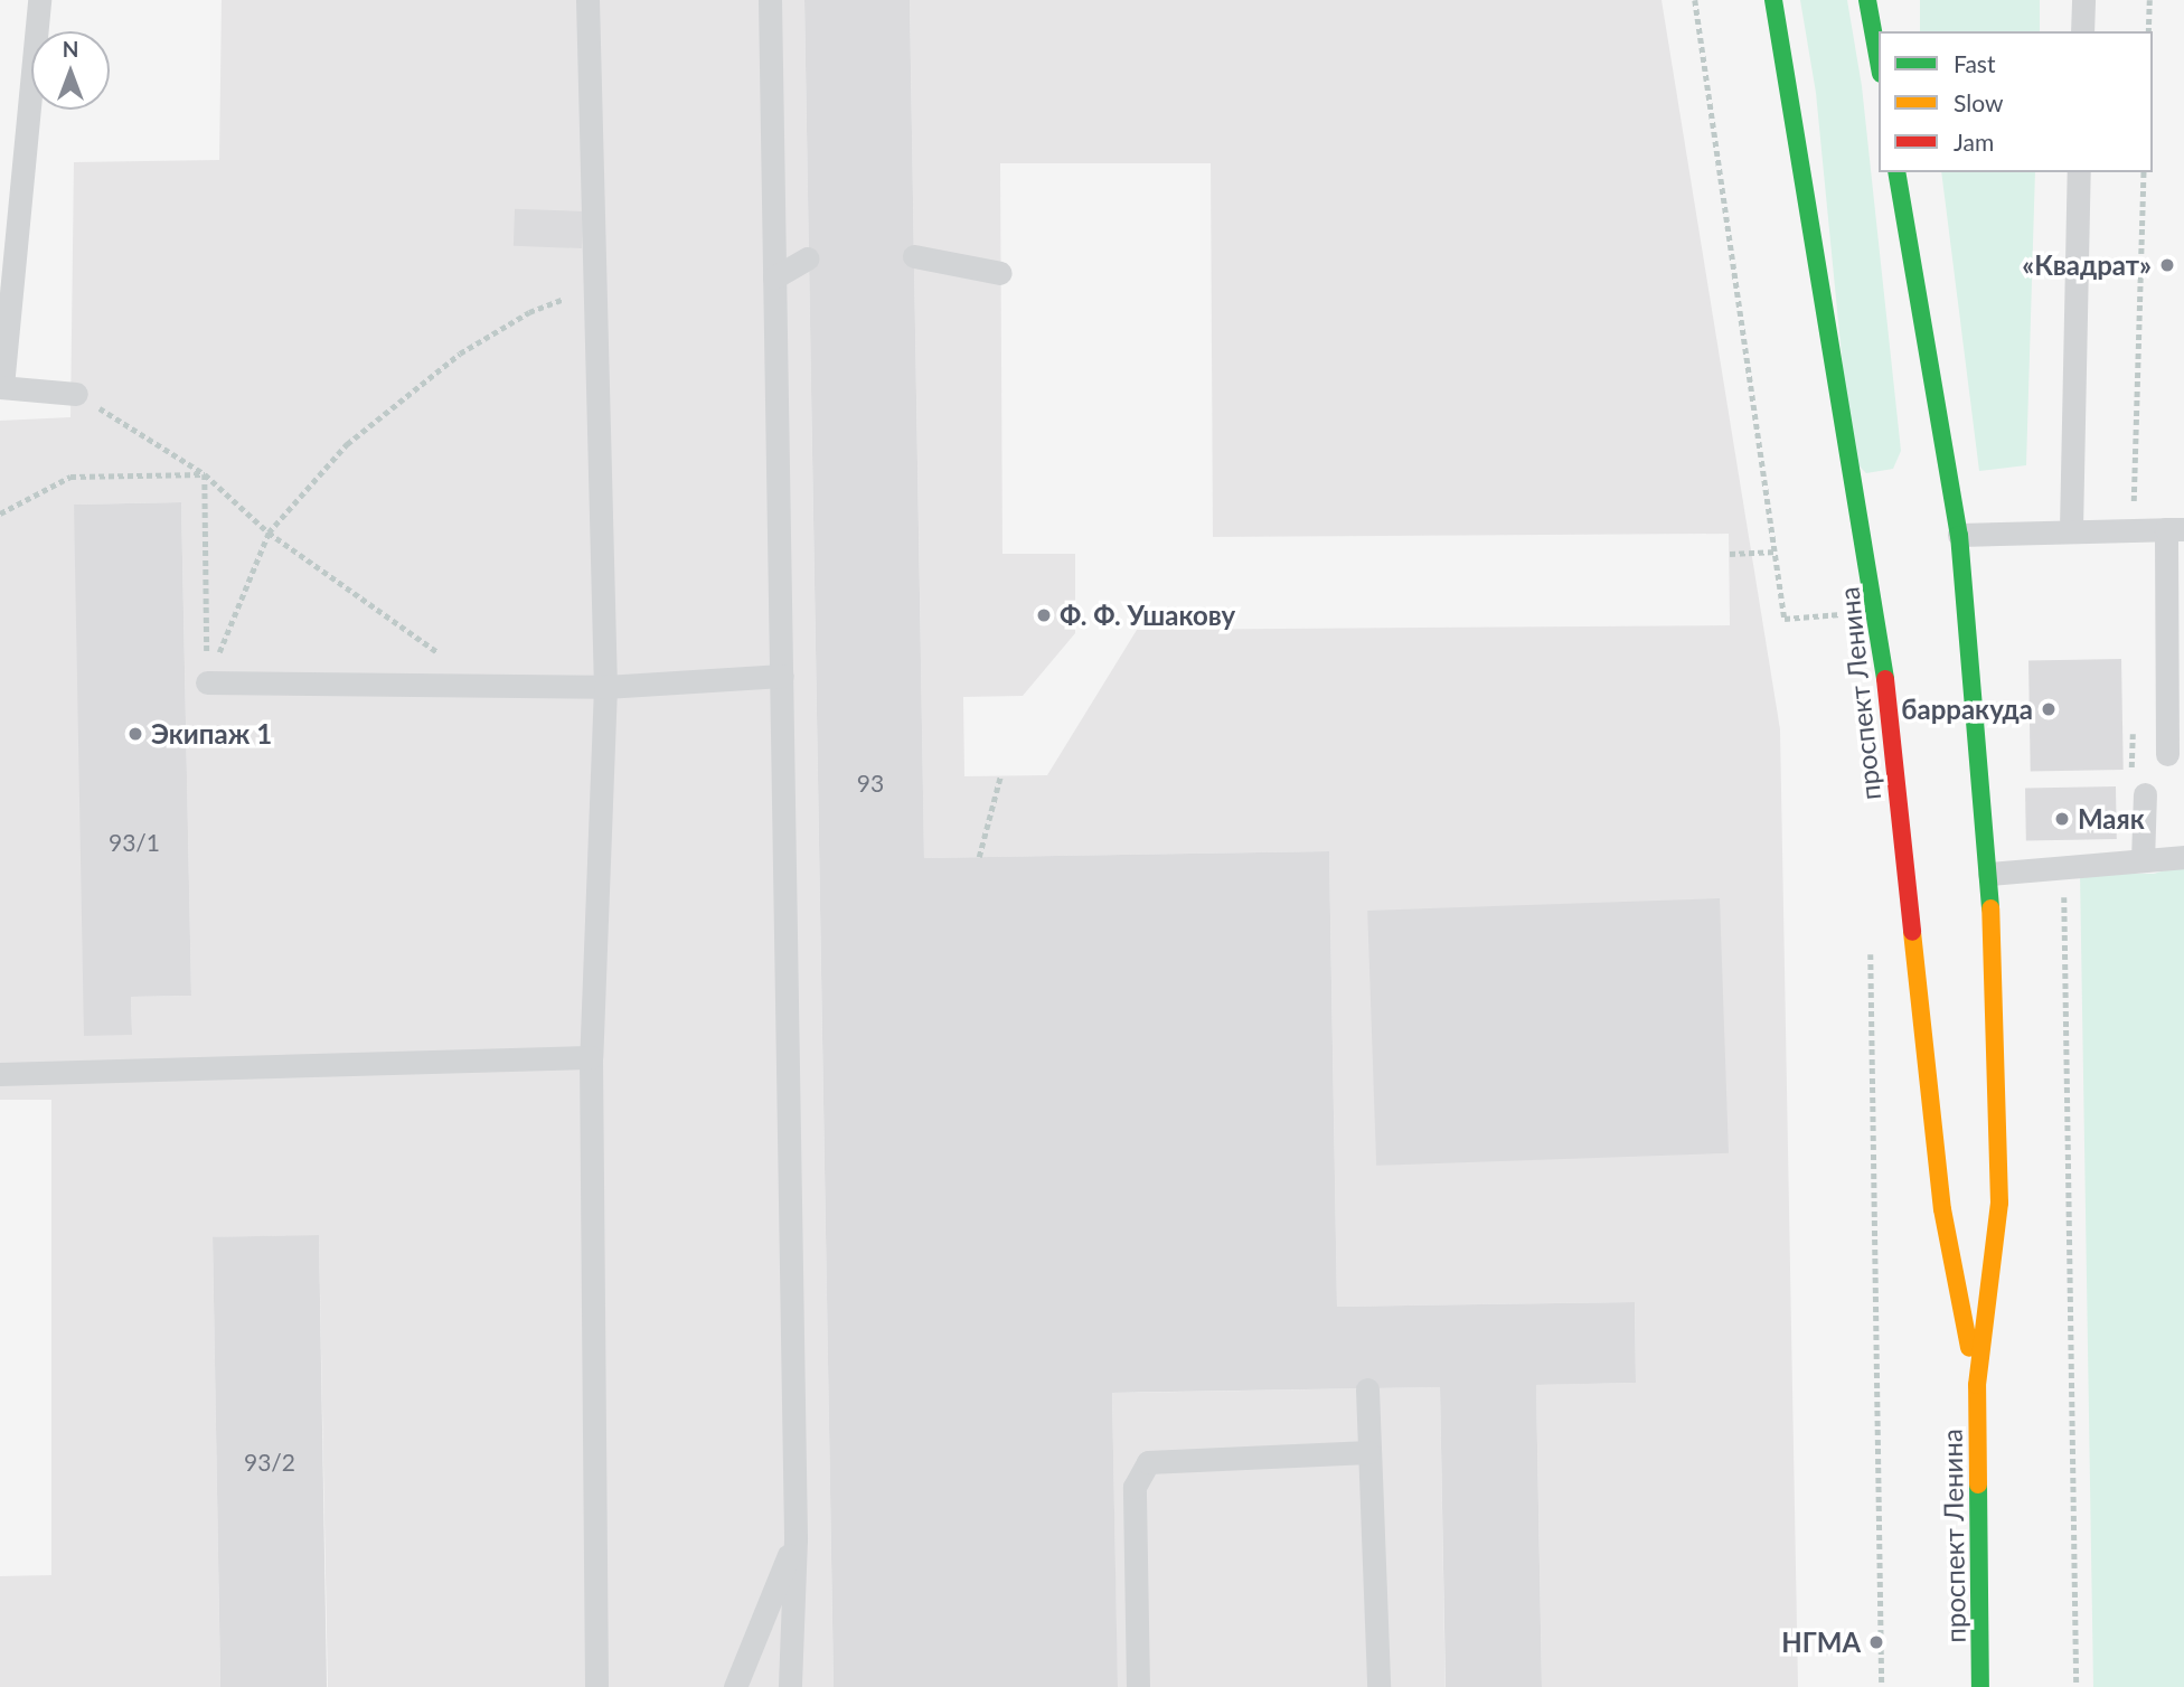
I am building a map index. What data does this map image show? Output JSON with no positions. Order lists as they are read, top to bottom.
{
  "streets": {
    "street": ["проспект Ленина"]
  },
  "places": [
    "«Квадрат»",
    "Ф. Ф. Ушакову",
    "барракуда",
    "Экипаж 1",
    "Маяк",
    "НГМА"
  ],
  "house_numbers": ["93", "93/1", "93/2"],
  "legend": ["Fast", "Slow", "Jam"],
  "north": "top"
}
